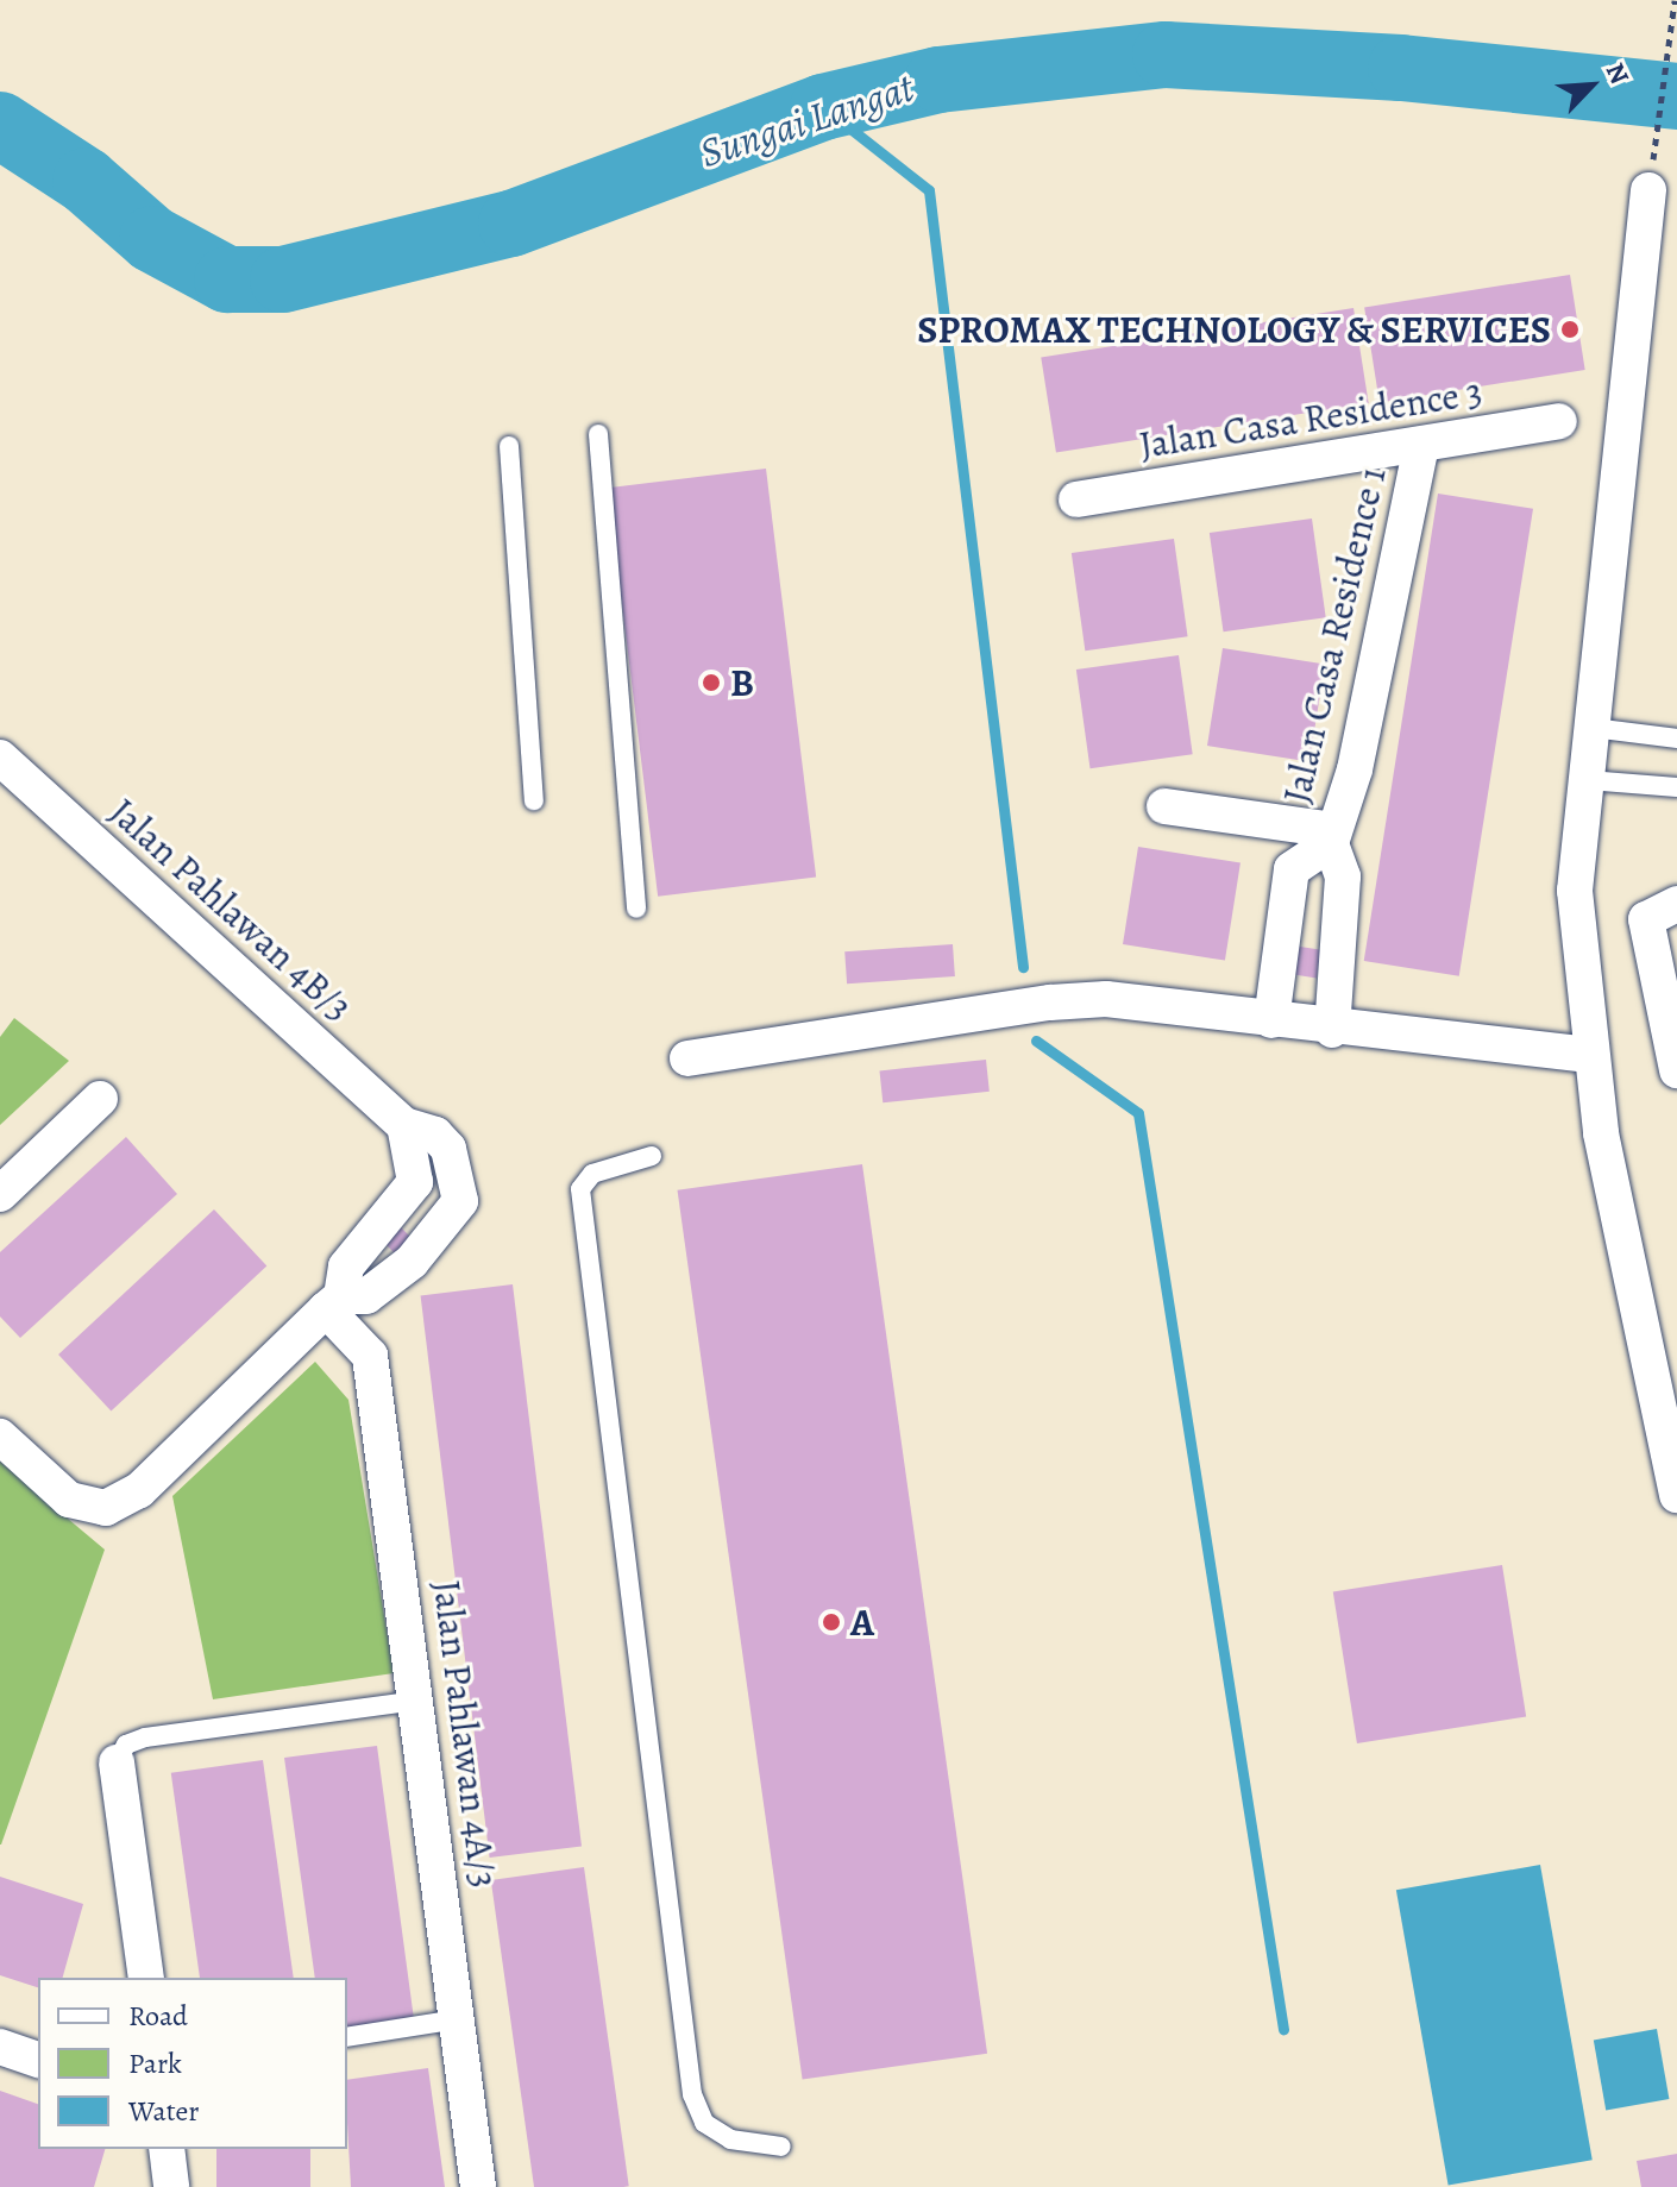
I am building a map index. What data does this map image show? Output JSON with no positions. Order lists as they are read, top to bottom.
{
  "streets": {
    "street": [
      "Jalan Casa Residence 3",
      "Jalan Casa Residence 1",
      "Jalan Pahlawan 4B/3",
      "Jalan Pahlawan 4A/3"
    ]
  },
  "crossings": [
    ["Jalan Casa Residence 3", "Jalan Casa Residence 1"],
    ["Jalan Pahlawan 4B/3", "Jalan Pahlawan 4A/3"]
  ],
  "water": ["Sungai Langat"],
  "places": ["SPROMAX TECHNOLOGY & SERVICES", "B", "A"],
  "legend": ["Road", "Park", "Water"],
  "north": "top right"
}
